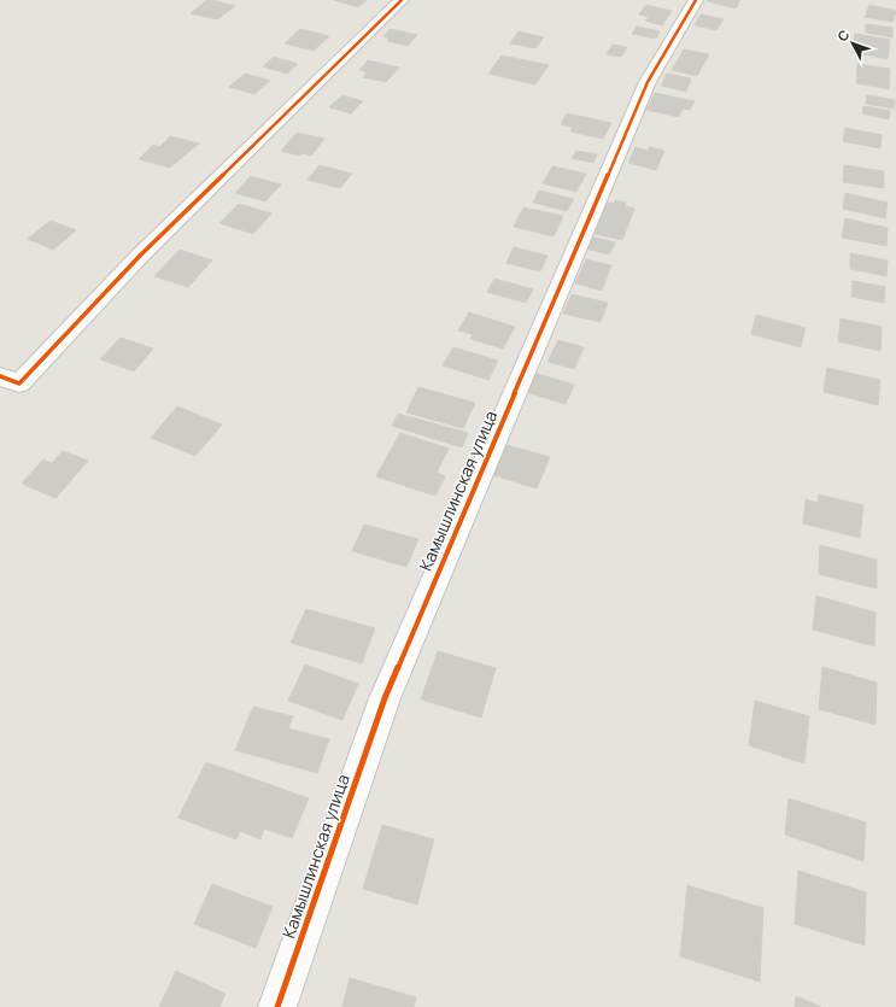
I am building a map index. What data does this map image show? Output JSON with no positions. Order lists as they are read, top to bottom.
{
  "streets": {
    "street": ["Камышлинская улица"]
  },
  "north": "top left"
}
